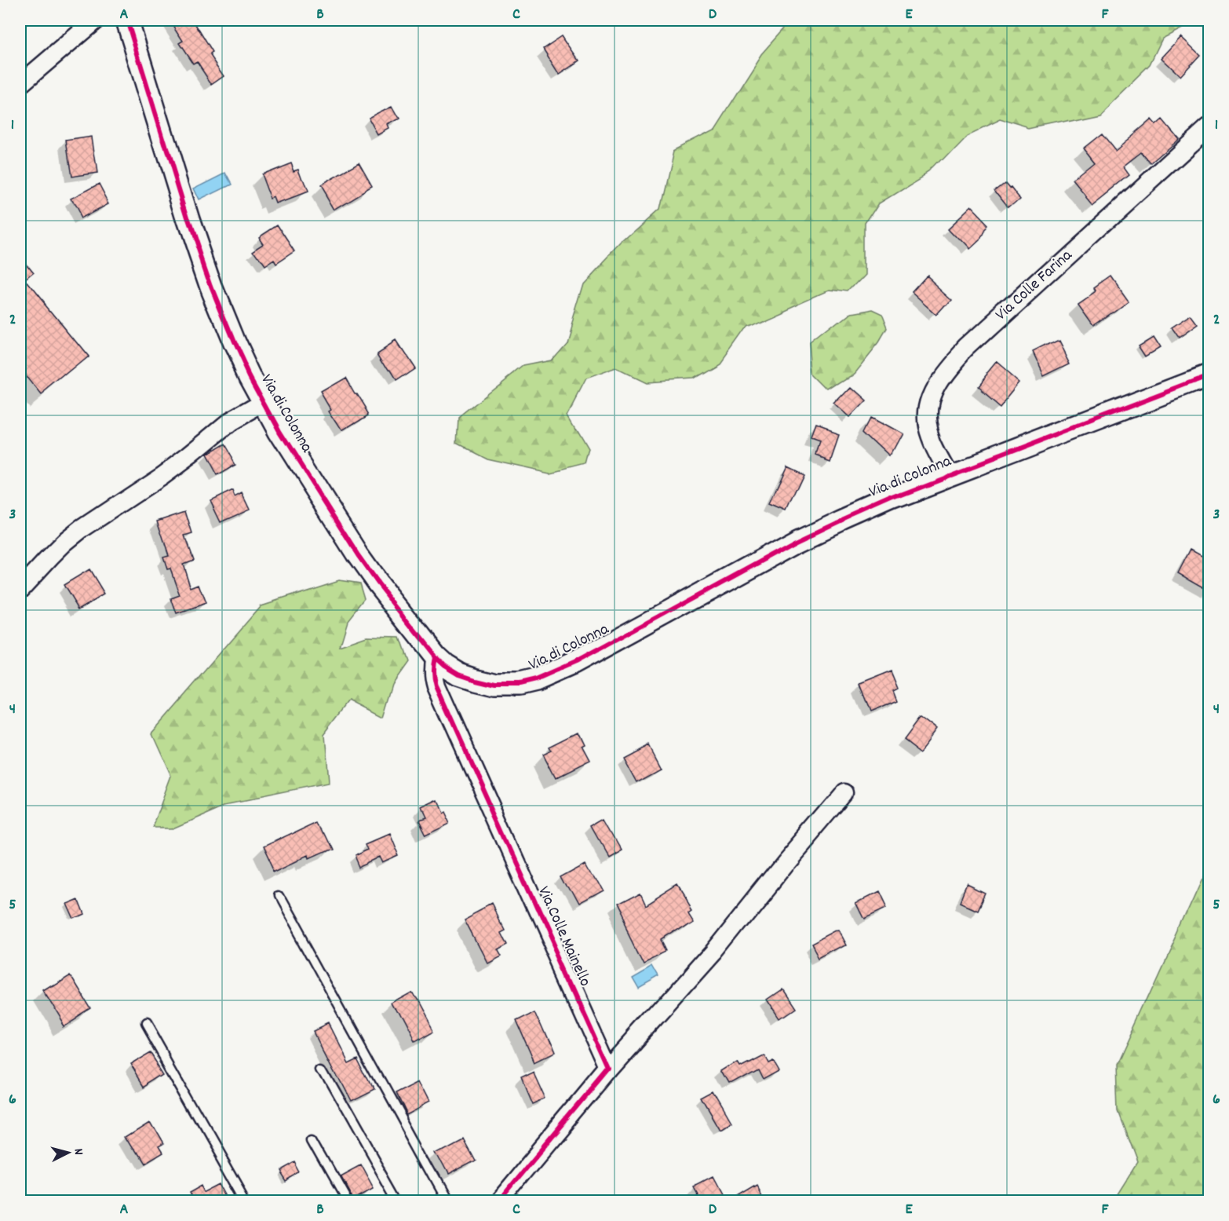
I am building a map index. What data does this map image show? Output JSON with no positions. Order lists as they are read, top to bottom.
{
  "streets": {
    "street": ["Via Colle Farina", "Via di Colonna", "Via Colle Mainello"]
  },
  "crossings": [
    ["Via Colle Farina", "Via di Colonna"],
    ["Via di Colonna", "Via Colle Mainello"]
  ],
  "north": "right",
  "grid": {
    "columns": [
      "A",
      "B",
      "C",
      "D",
      "E",
      "F"
    ],
    "rows": [
      "1",
      "2",
      "3",
      "4",
      "5",
      "6"
    ]
  }
}
